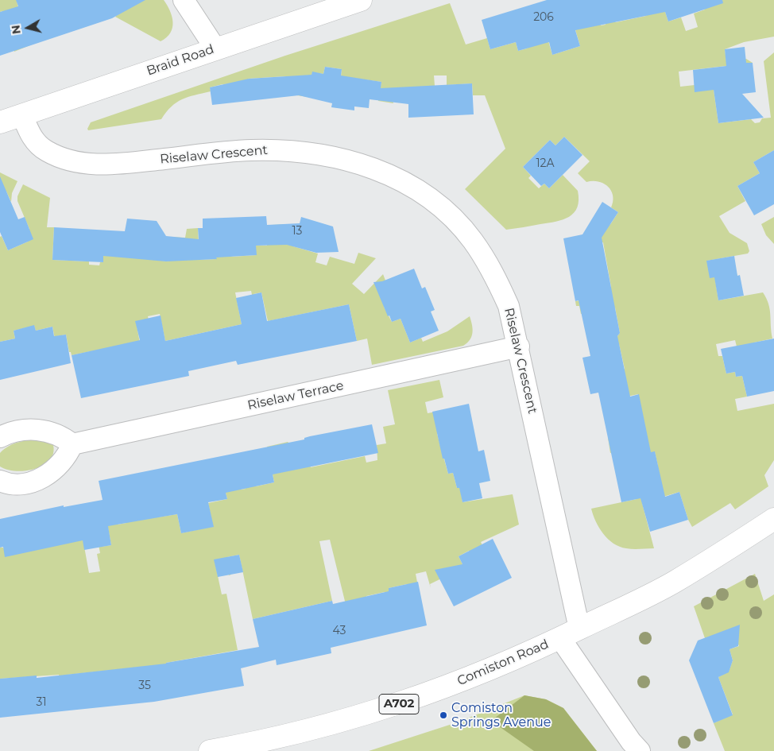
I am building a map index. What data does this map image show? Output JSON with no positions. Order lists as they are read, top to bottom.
{
  "streets": {
    "main road": ["Braid Road", "Comiston Road", "A702"],
    "street": ["Riselaw Crescent", "Riselaw Terrace"]
  },
  "crossings": [
    ["Braid Road", "Riselaw Crescent"],
    ["Riselaw Crescent", "Riselaw Terrace"],
    ["Riselaw Crescent", "Comiston Road"]
  ],
  "places": ["Comiston Springs Avenue"],
  "house_numbers": [
    "206",
    "12A",
    "13",
    "43",
    "35",
    "31"
  ],
  "north": "left"
}
